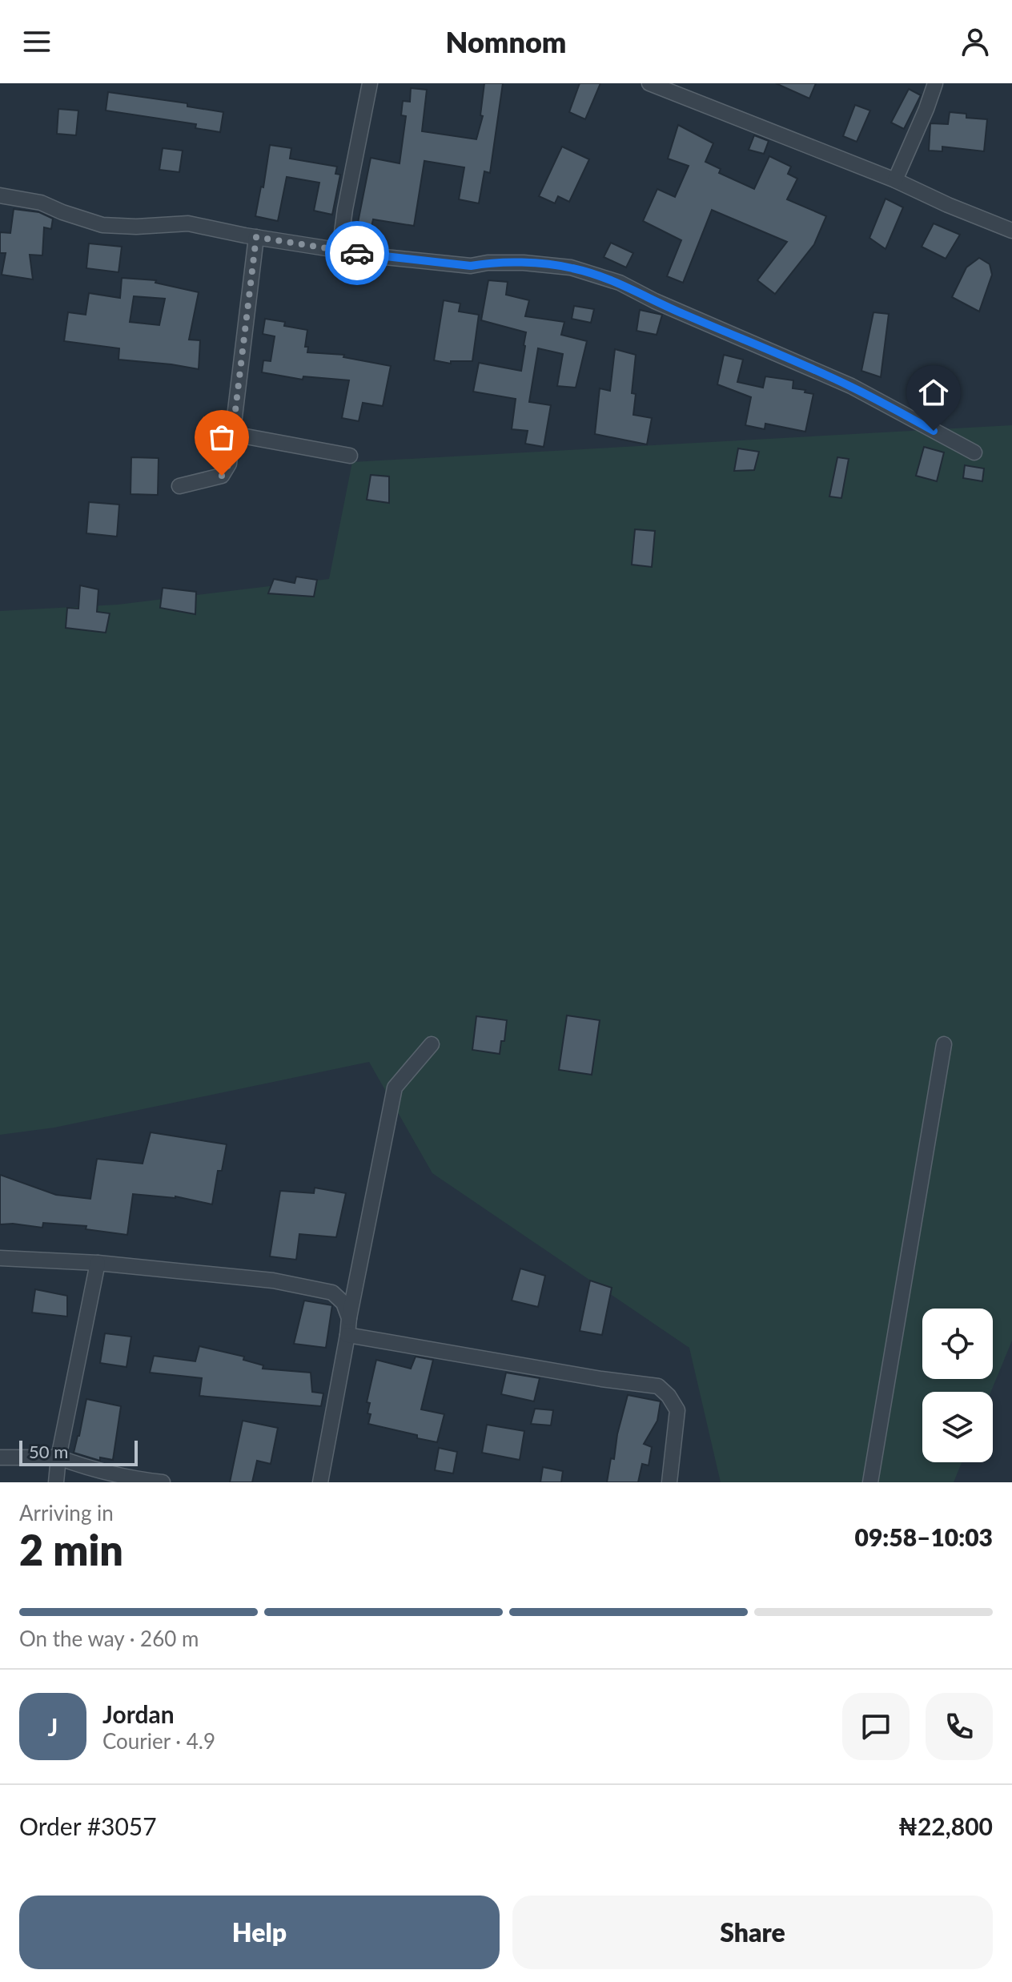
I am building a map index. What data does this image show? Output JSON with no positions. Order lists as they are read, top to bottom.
{
  "scale_bar": "50 m",
  "page": {
    "header": "Nomnom",
    "scale": "50 m",
    "heading": ["2 min", "Arriving in", "09:58–10:03"],
    "panel": [
      "Jordan",
      "Courier · 4.9",
      "Order #3057",
      "₦22,800"
    ],
    "bar": "On the way · 260 m",
    "round": "J",
    "buttons": ["Help", "Share"]
  }
}
